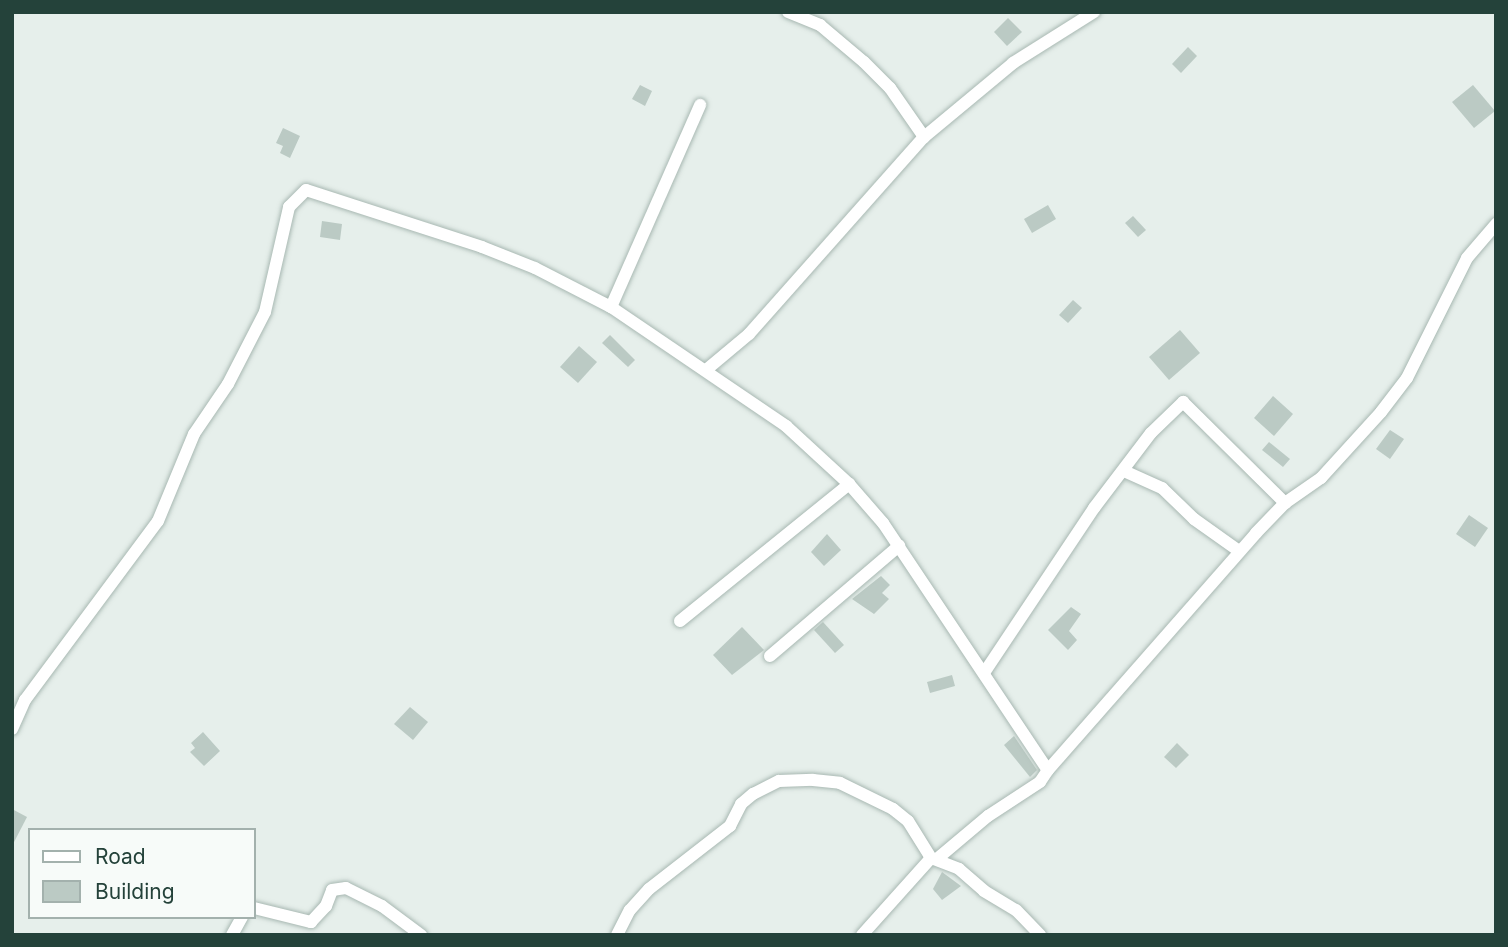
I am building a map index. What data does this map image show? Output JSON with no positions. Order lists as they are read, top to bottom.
{
  "legend": ["Road", "Building"]
}
